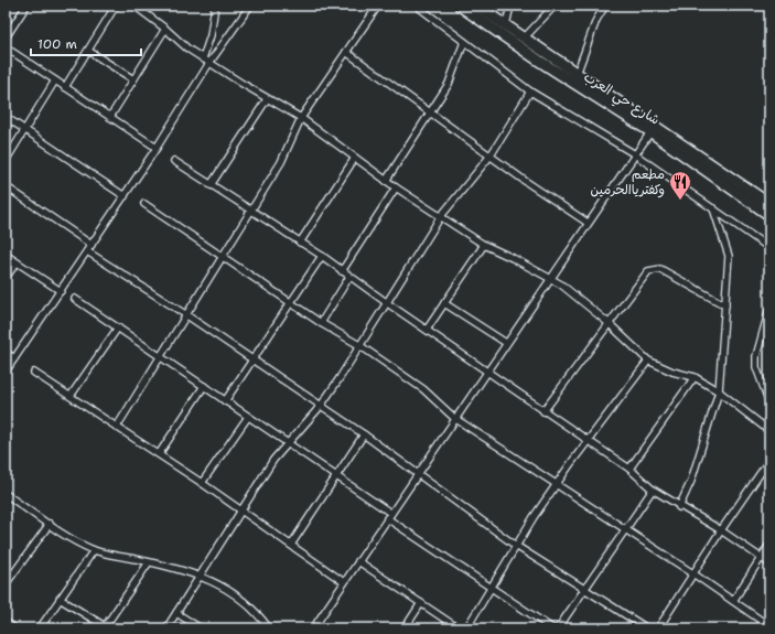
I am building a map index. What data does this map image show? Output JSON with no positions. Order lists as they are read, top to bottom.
{
  "streets": {
    "main road": ["شارع حي العرب"]
  },
  "places": {
    "restaurant": ["مطعم وكفترياالحرمين"]
  },
  "scale_bar": "100 m"
}
